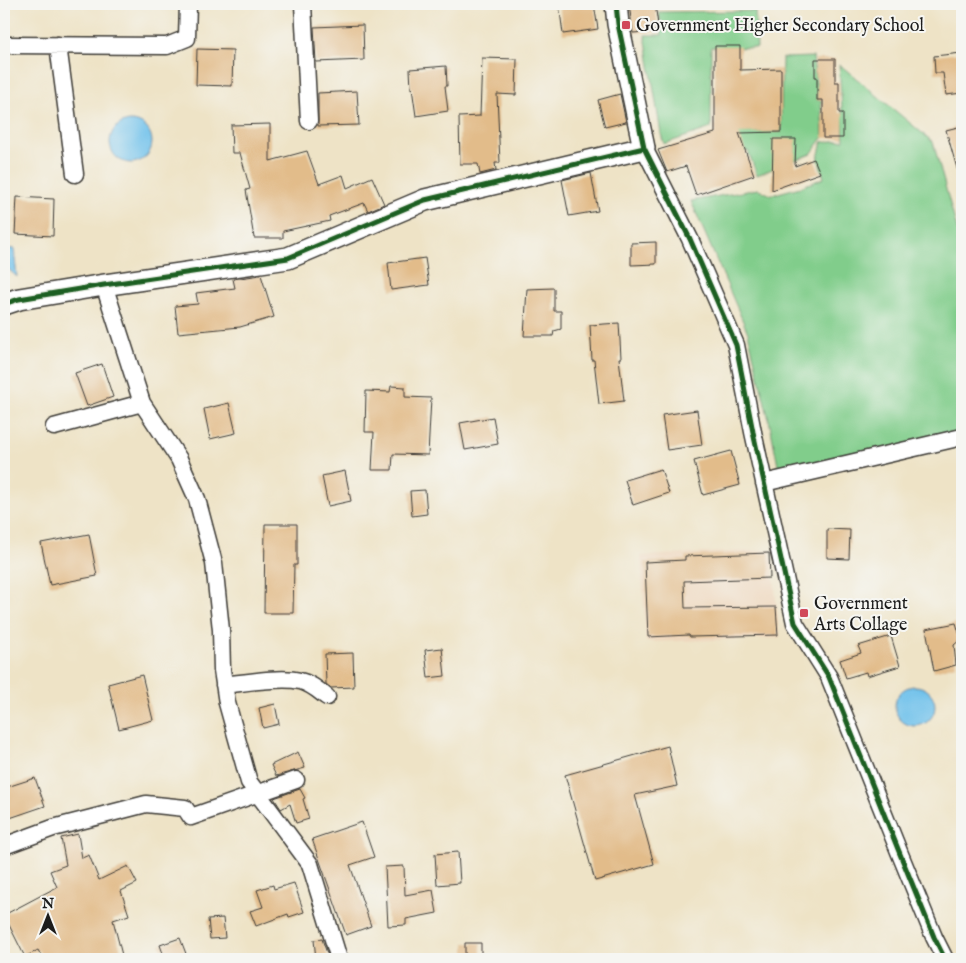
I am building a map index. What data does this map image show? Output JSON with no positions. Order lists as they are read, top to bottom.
{
  "places": {
    "transit": ["Government Higher Secondary School", "Government Arts Collage"]
  },
  "north": "top"
}
